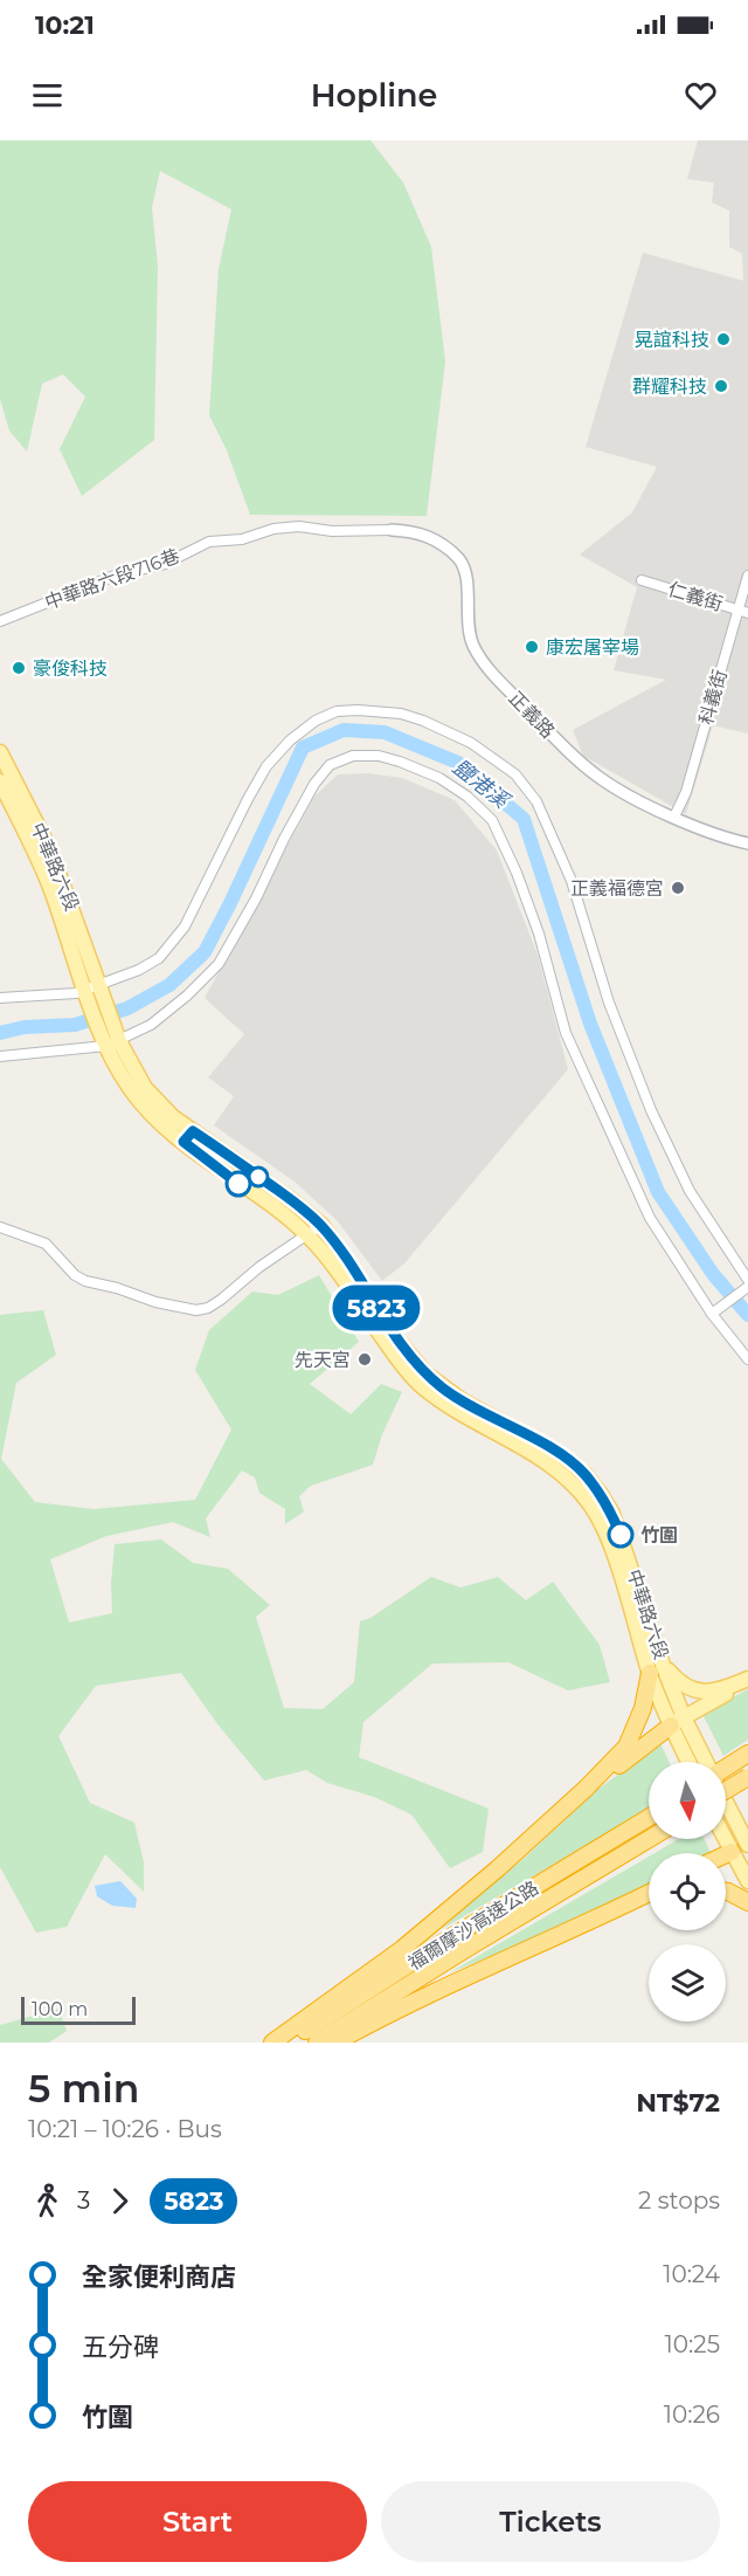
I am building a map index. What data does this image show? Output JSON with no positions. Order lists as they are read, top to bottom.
{
  "streets": {
    "highway": ["福爾摩沙高速公路"],
    "main road": ["中華路六段"],
    "street": [
      "中華路六段716巷",
      "仁義街",
      "科義街",
      "正義路"
    ]
  },
  "crossings": [
    ["中華路六段716巷", "正義路"],
    ["仁義街", "科義街"],
    ["科義街", "正義路"]
  ],
  "water": ["鹽港溪"],
  "places": [
    "晃誼科技",
    "群耀科技",
    "康宏屠宰場",
    "豪俊科技",
    "正義福德宮",
    "先天宮",
    "竹圍"
  ],
  "lines": ["bus line 5823"],
  "scale_bar": "100 m",
  "north": "bottom",
  "page": {
    "status": "10:21",
    "header": "Hopline",
    "on_map": "5823",
    "scale": "100 m",
    "heading": ["5 min", "10:21 – 10:26 · Bus", "NT$72"],
    "legs": ["3", "5823", "2 stops"],
    "list": [
      {
        "name": "全家便利商店",
        "value": "10:24"
      },
      {
        "name": "五分碑",
        "value": "10:25"
      },
      {
        "name": "竹圍",
        "value": "10:26"
      }
    ],
    "buttons": ["Start", "Tickets"]
  }
}
